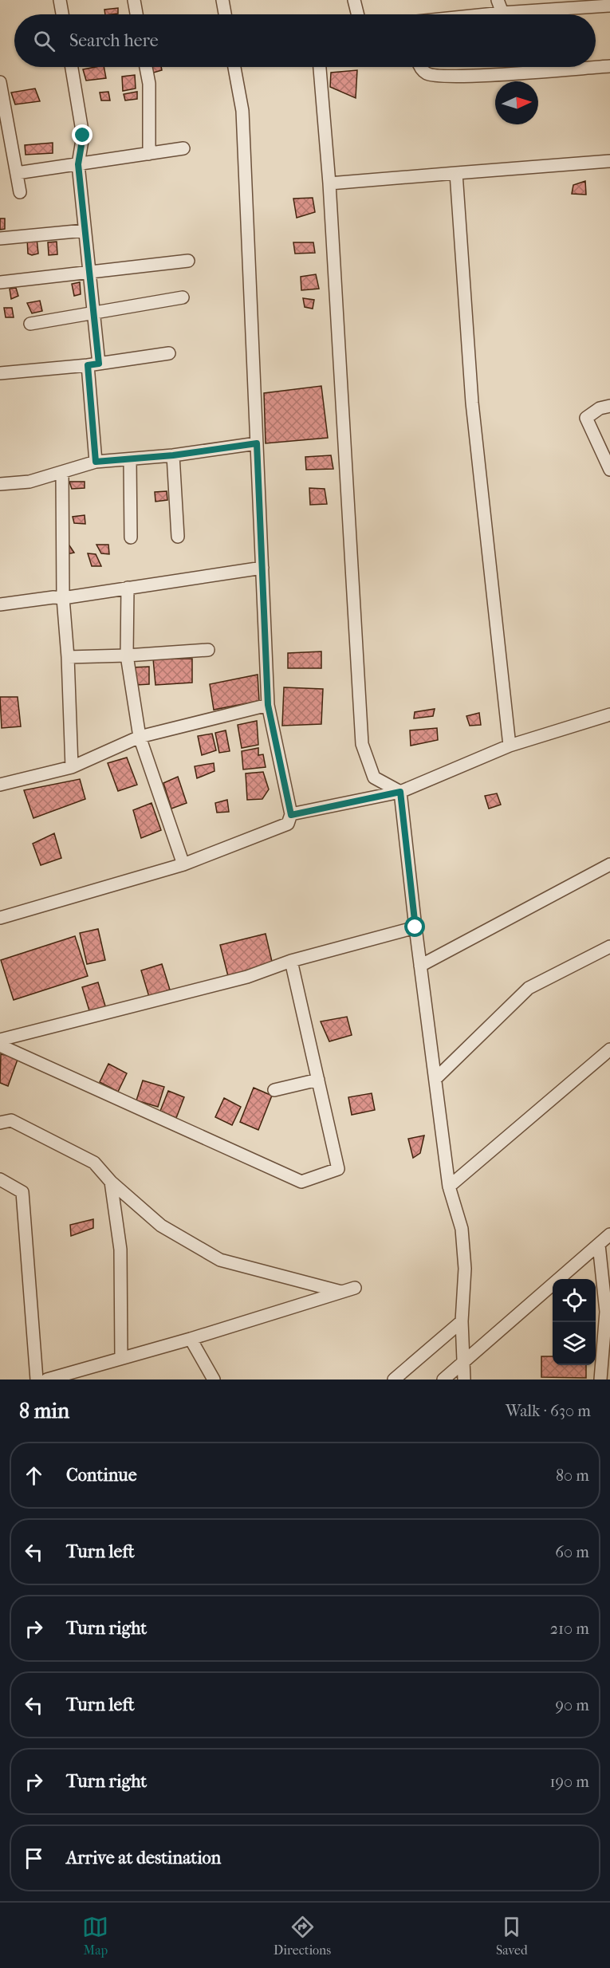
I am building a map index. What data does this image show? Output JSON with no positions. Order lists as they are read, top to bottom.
{
  "north": "right",
  "page": {
    "search": "Search here",
    "heading": ["8 min", "Walk · 630 m"],
    "list": [
      ["Continue", "80 m"],
      ["Turn left", "60 m"],
      ["Turn right", "210 m"],
      ["Turn left", "90 m"],
      ["Turn right", "190 m"],
      "Arrive at destination"
    ],
    "nav": ["Map", "Directions", "Saved"]
  }
}
